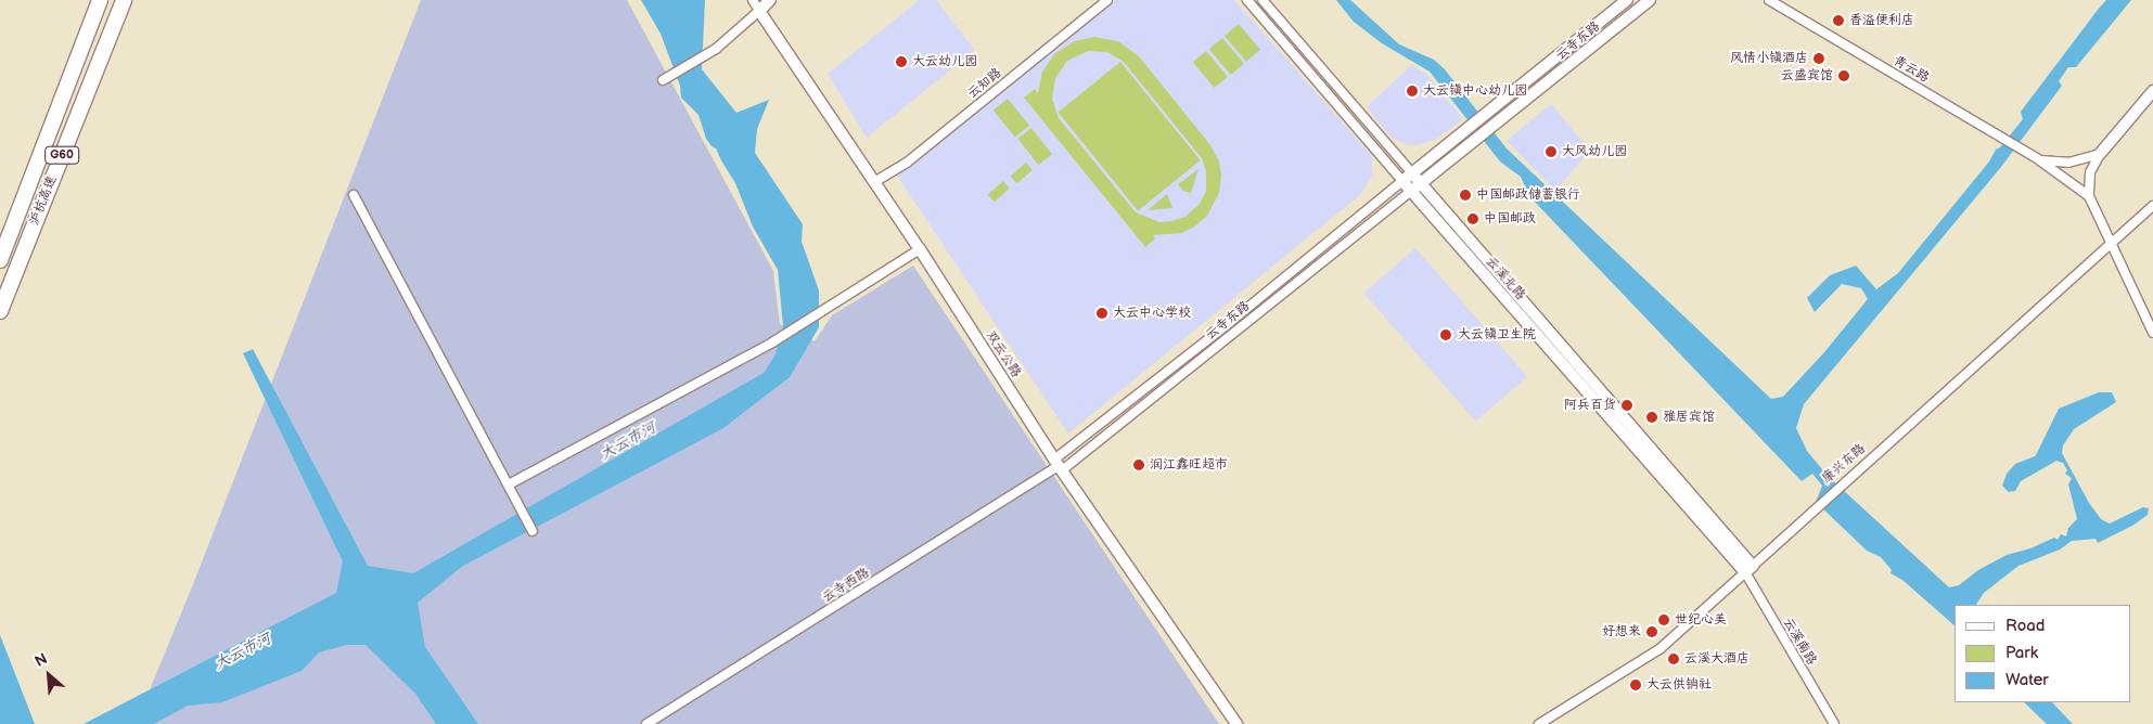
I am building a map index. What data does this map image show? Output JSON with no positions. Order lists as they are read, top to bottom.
{
  "streets": {
    "highway": ["G60", "沪杭高速"],
    "street": [
      "云寺东路",
      "青云路",
      "云知路",
      "云溪北路",
      "双云公路",
      "康兴东路",
      "云寺西路",
      "云溪南路"
    ]
  },
  "crossings": [
    ["云寺东路", "云溪北路"],
    ["云寺东路", "双云公路"],
    ["云寺东路", "云寺西路"],
    ["云知路", "双云公路"],
    ["云溪北路", "康兴东路"],
    ["云溪北路", "云溪南路"],
    ["双云公路", "云寺西路"],
    ["康兴东路", "云溪南路"]
  ],
  "water": ["大云市河"],
  "places": [
    "香溢便利店",
    "风情小镇酒店",
    "大云幼儿园",
    "云盛宾馆",
    "大云镇中心幼儿园",
    "大风幼儿园",
    "中国邮政储蓄银行",
    "中国邮政",
    "大云中心学校",
    "大云镇卫生院",
    "阿兵百货",
    "雅居宾馆",
    "润江鑫旺超市",
    "世纪心美",
    "好想来",
    "云溪大酒店",
    "大云供销社"
  ],
  "legend": ["Road", "Park", "Water"],
  "north": "top left"
}
